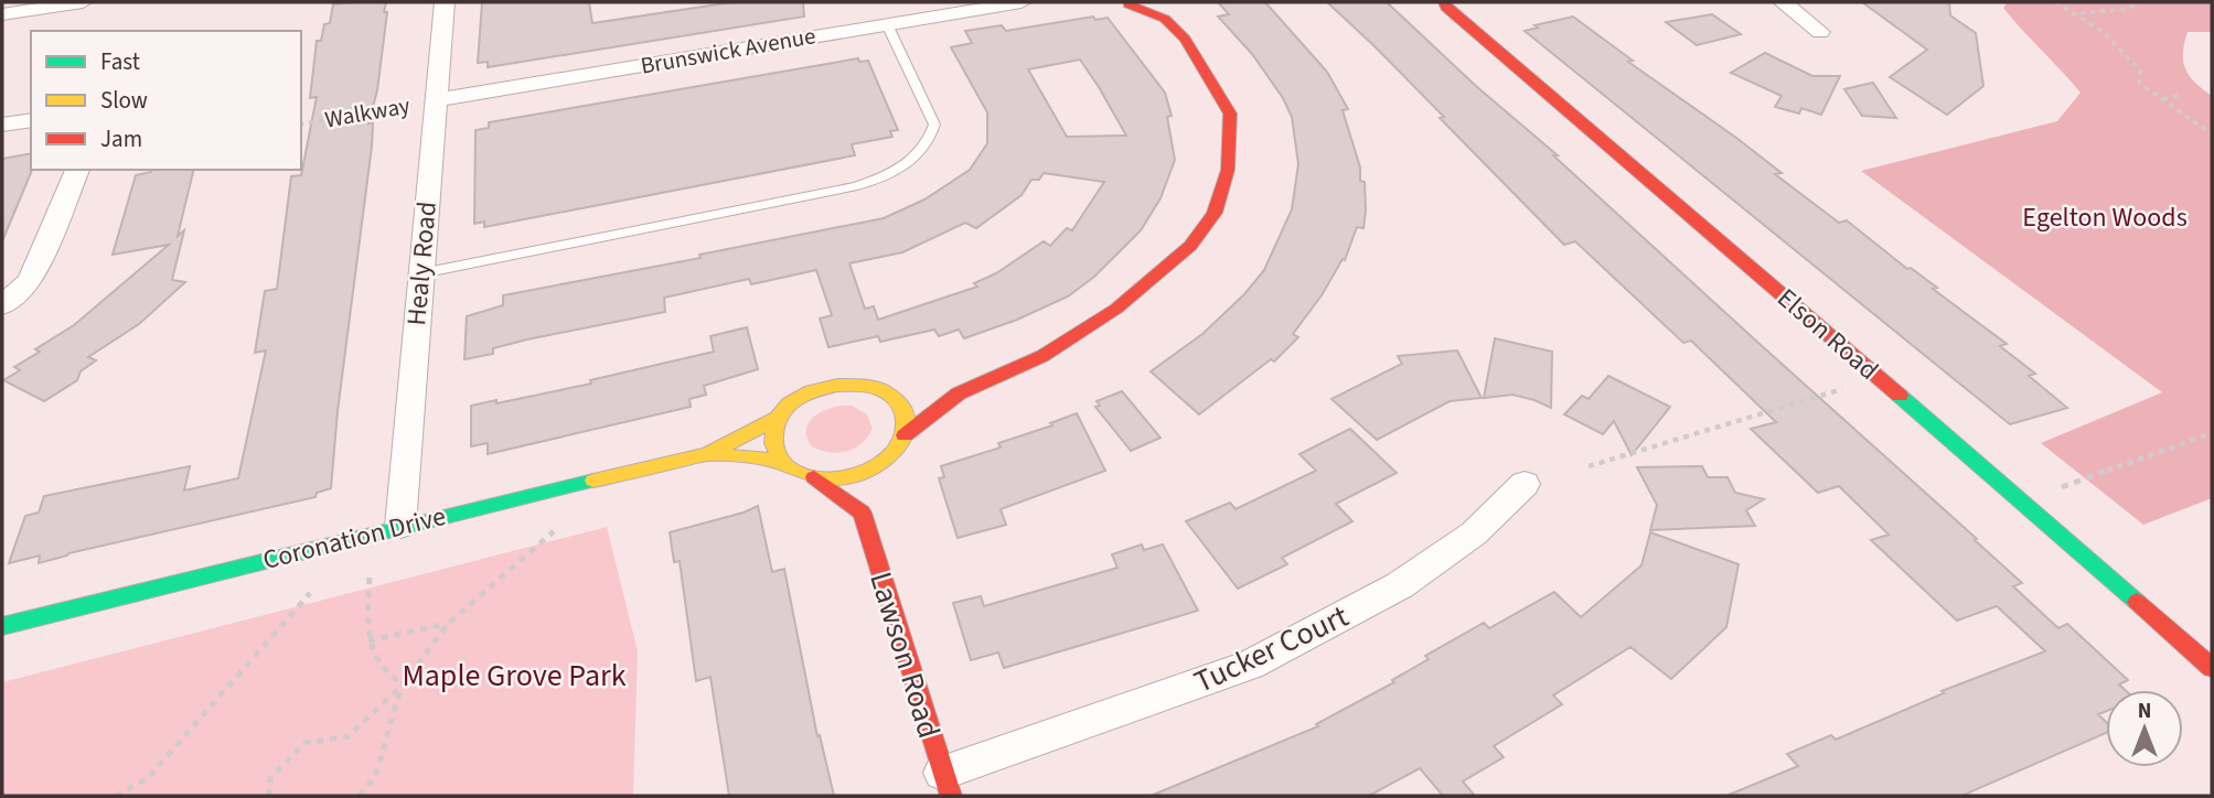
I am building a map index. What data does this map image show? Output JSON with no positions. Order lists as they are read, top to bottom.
{
  "streets": {
    "street": [
      "Brunswick Avenue",
      "Healy Road",
      "Elson Road",
      "Coronation Drive",
      "Tucker Court",
      "Lawson Road"
    ],
    "path": ["Walkway"]
  },
  "crossings": [
    ["Brunswick Avenue", "Walkway"],
    ["Brunswick Avenue", "Healy Road"],
    ["Walkway", "Healy Road"],
    ["Healy Road", "Coronation Drive"],
    ["Tucker Court", "Lawson Road"]
  ],
  "parks": ["Egelton Woods", "Maple Grove Park"],
  "legend": ["Fast", "Slow", "Jam"],
  "north": "top"
}
